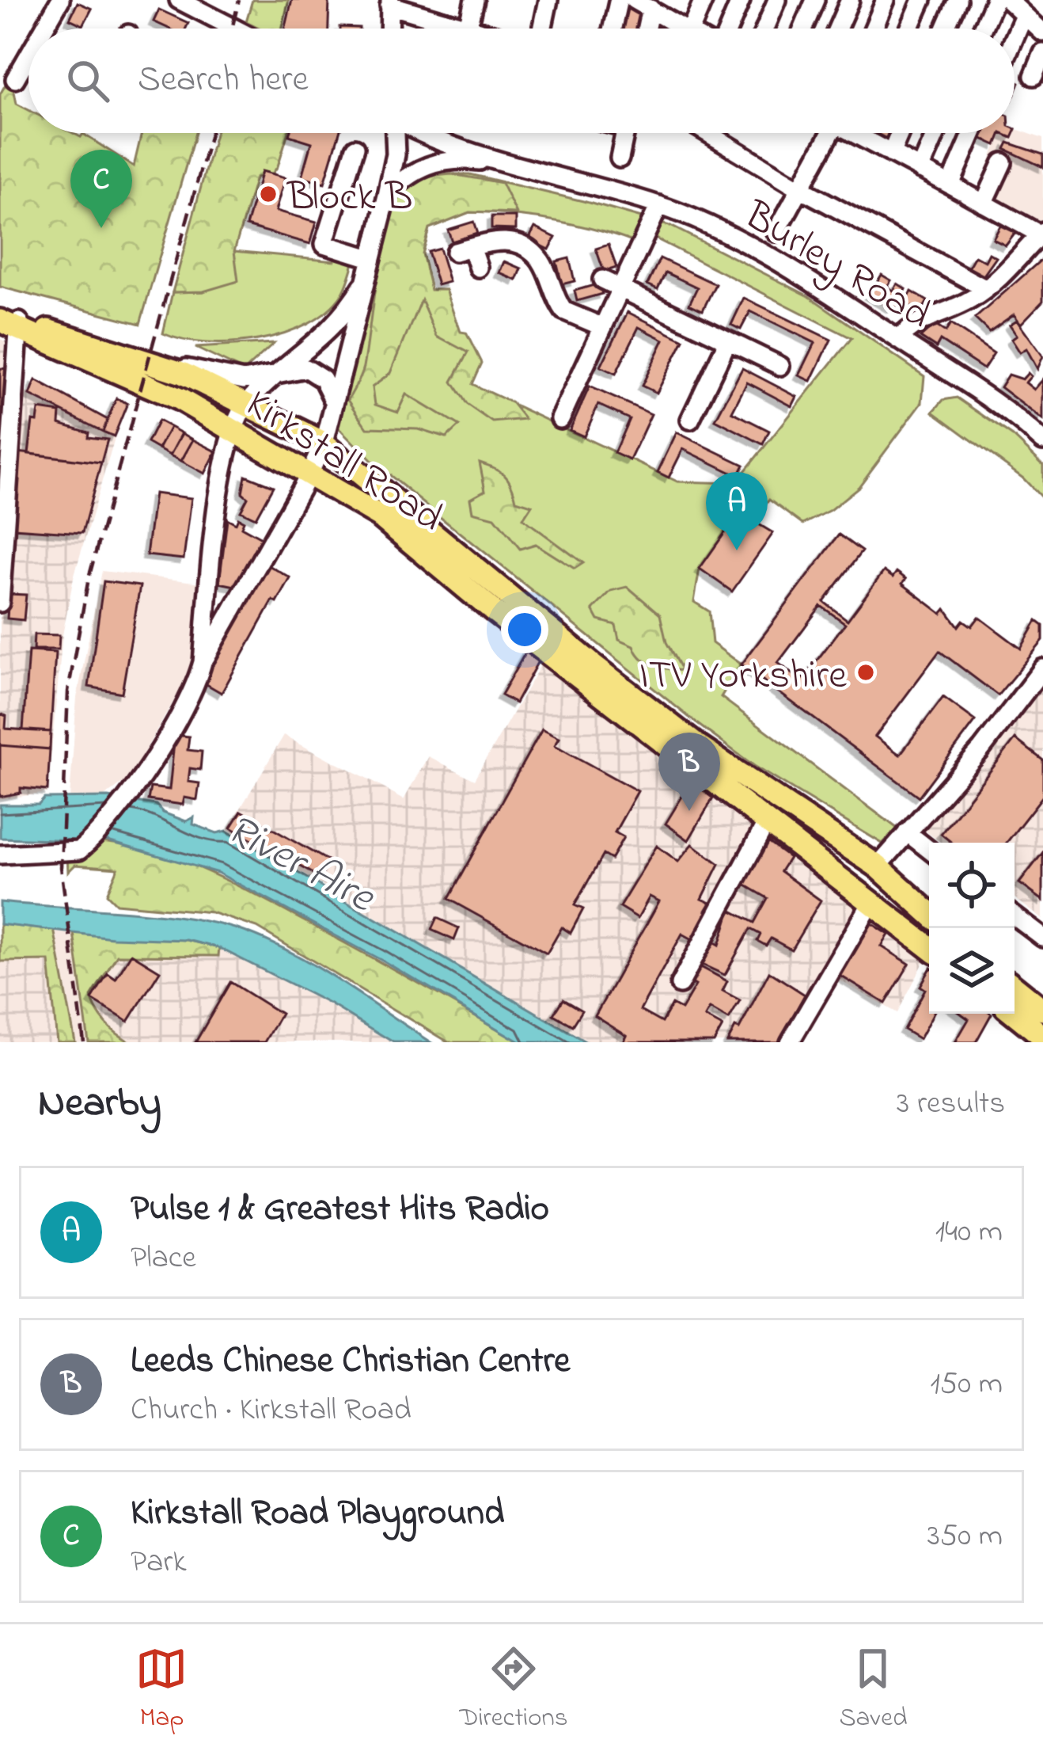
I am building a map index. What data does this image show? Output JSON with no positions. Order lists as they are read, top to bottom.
{
  "streets": {
    "main road": ["Kirkstall Road"],
    "street": ["Burley Road"]
  },
  "water": ["River Aire"],
  "places": ["Block B", "ITV Yorkshire"],
  "page": {
    "search": "Search here",
    "pins": ["C", "A", "B"],
    "heading": ["Nearby", "3 results"],
    "list": [
      {
        "mark": "A",
        "name": "Pulse 1 & Greatest Hits Radio",
        "note": "Place",
        "value": "140 m"
      },
      {
        "mark": "B",
        "name": "Leeds Chinese Christian Centre",
        "note": "Church · Kirkstall Road",
        "value": "150 m"
      },
      {
        "mark": "C",
        "name": "Kirkstall Road Playground",
        "note": "Park",
        "value": "350 m"
      }
    ],
    "nav": ["Map", "Directions", "Saved"]
  }
}
